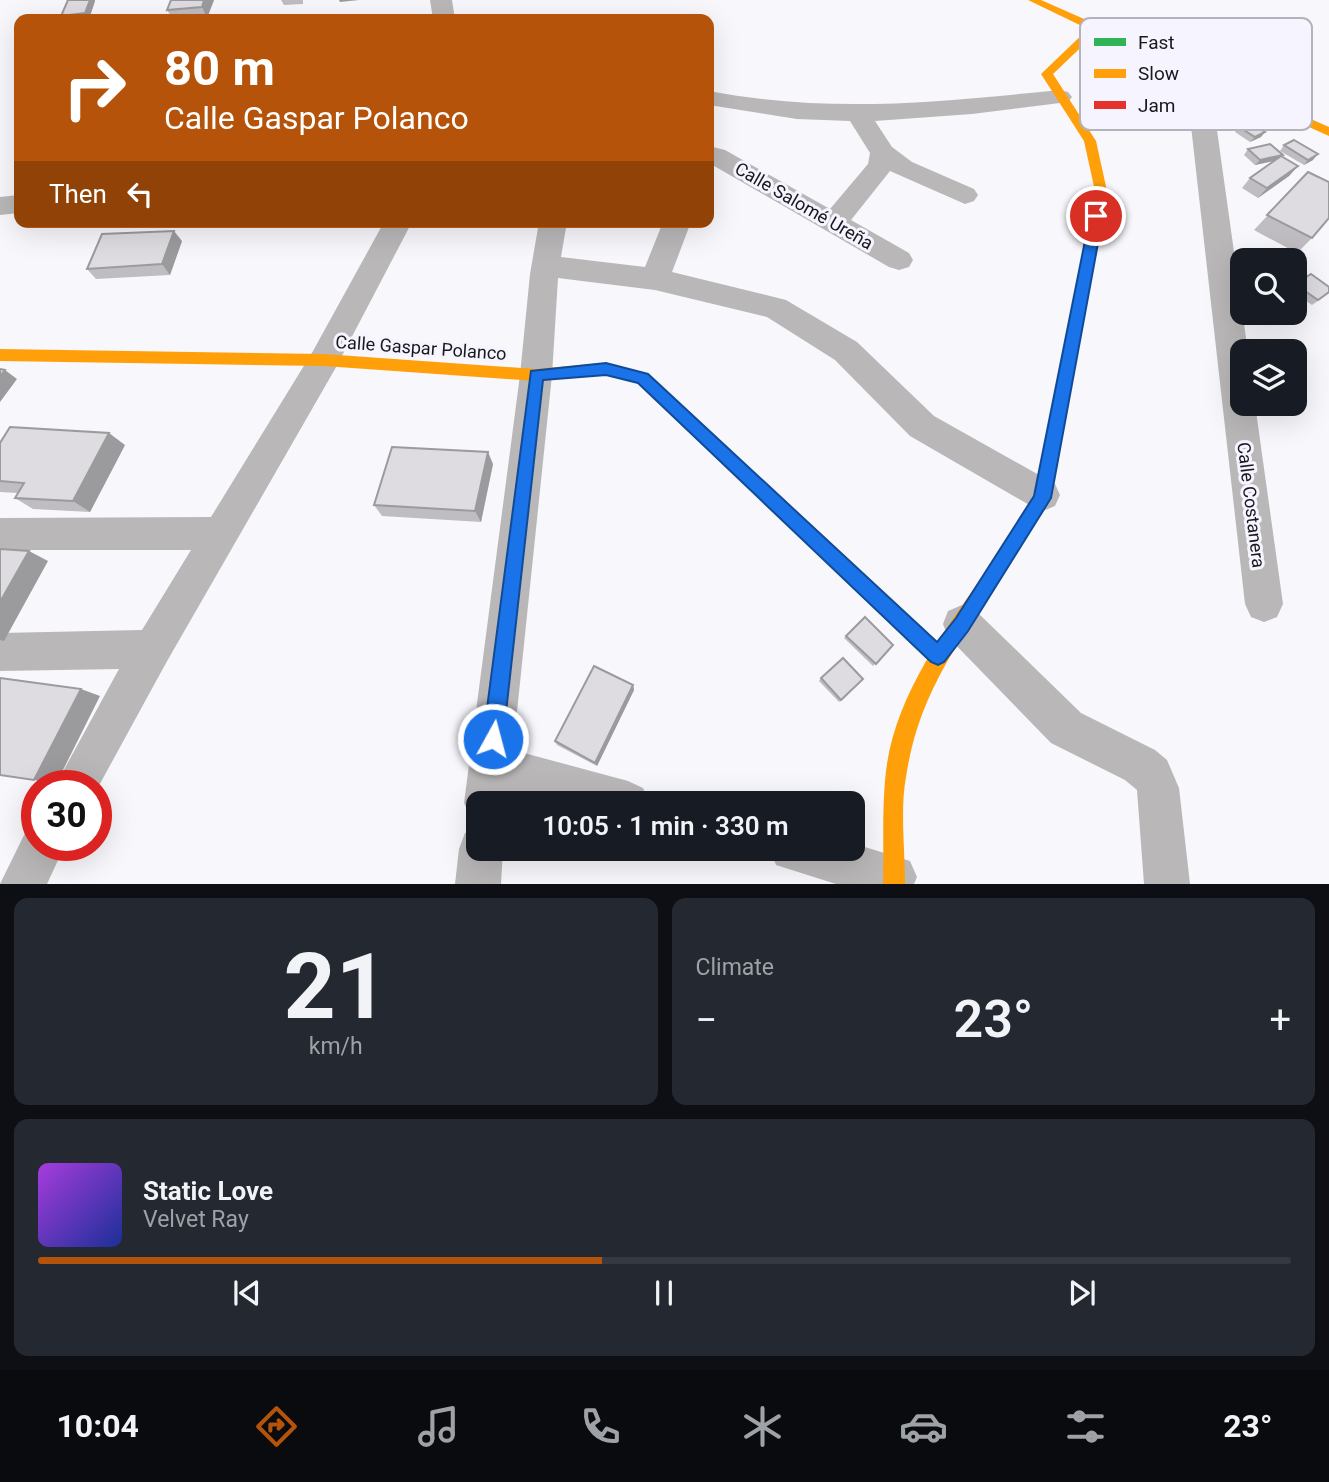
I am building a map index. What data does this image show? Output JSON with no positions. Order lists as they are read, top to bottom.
{
  "streets": {
    "street": ["Calle Salomé Ureña", "Calle Gaspar Polanco", "Calle Costanera"]
  },
  "legend": ["Fast", "Slow", "Jam"],
  "page": {
    "turn": ["80 m", "Calle Gaspar Polanco"],
    "then": "Then",
    "limit": "30",
    "trip": "10:05 · 1 min · 330 m",
    "tile": [
      ["21", "km/h"],
      "Climate"
    ],
    "heat": ["−", "23°", "+"],
    "song": ["Static Love", "Velvet Ray"],
    "tabs": ["10:04", "23°"]
  }
}
